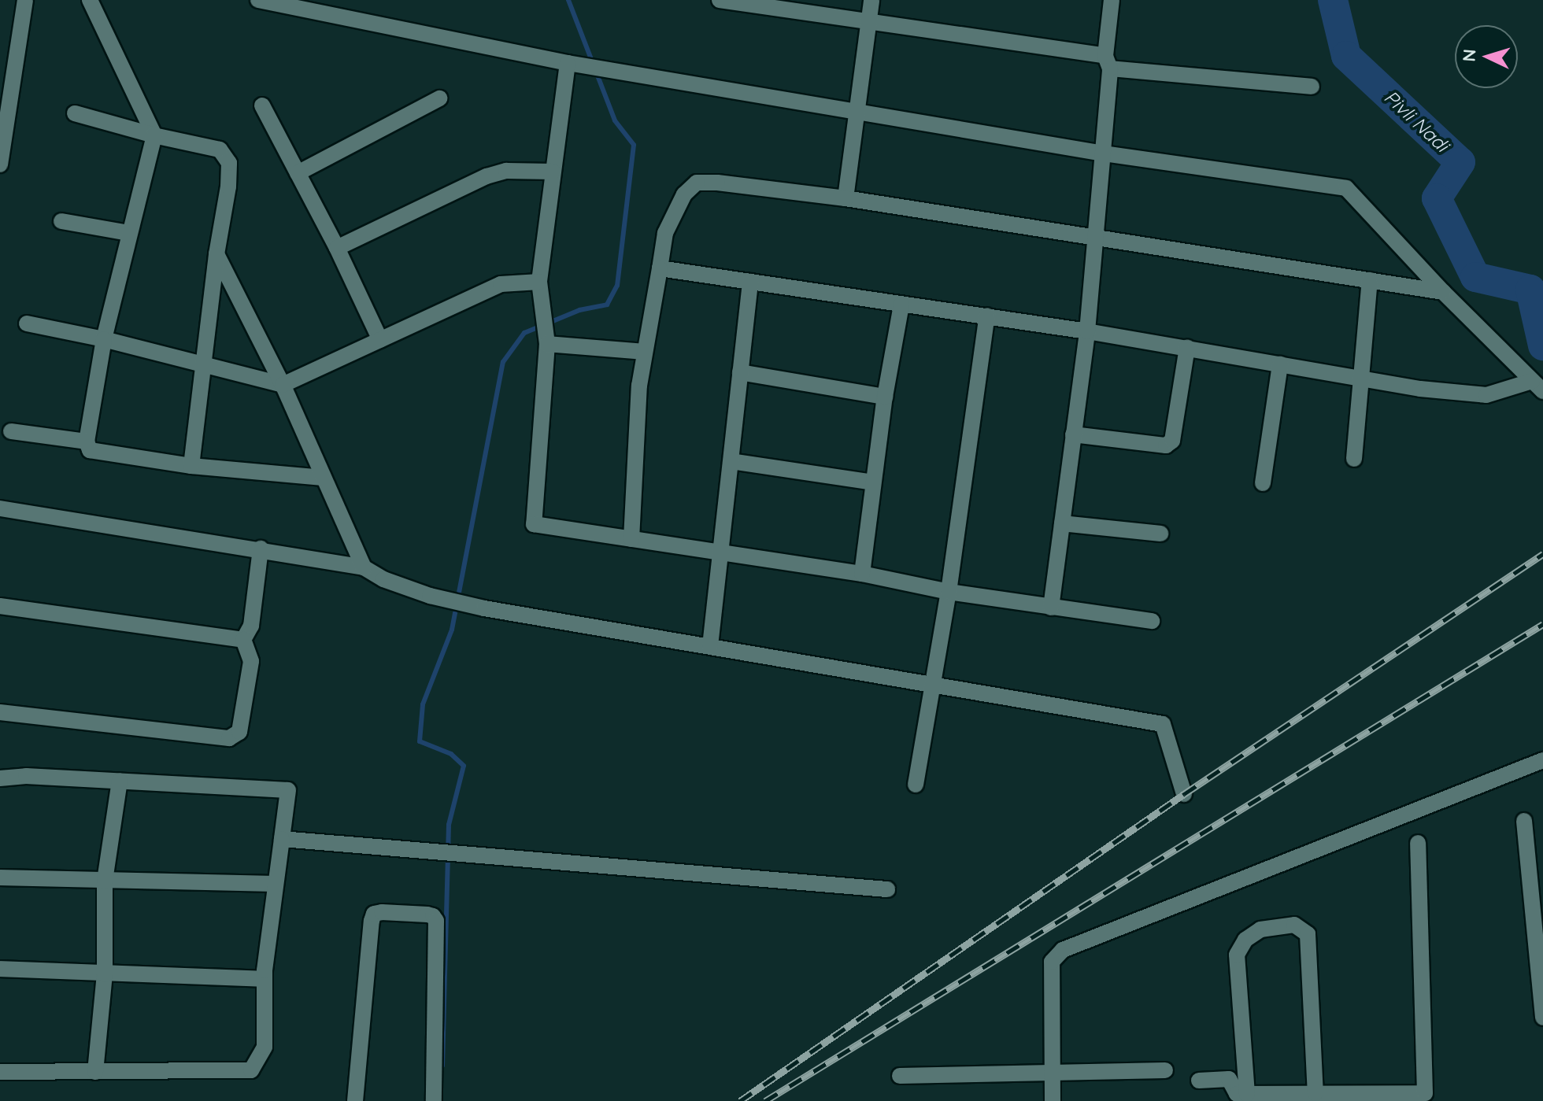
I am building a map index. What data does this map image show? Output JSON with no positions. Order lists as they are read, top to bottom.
{
  "water": ["Pivli Nadi"],
  "north": "left"
}
